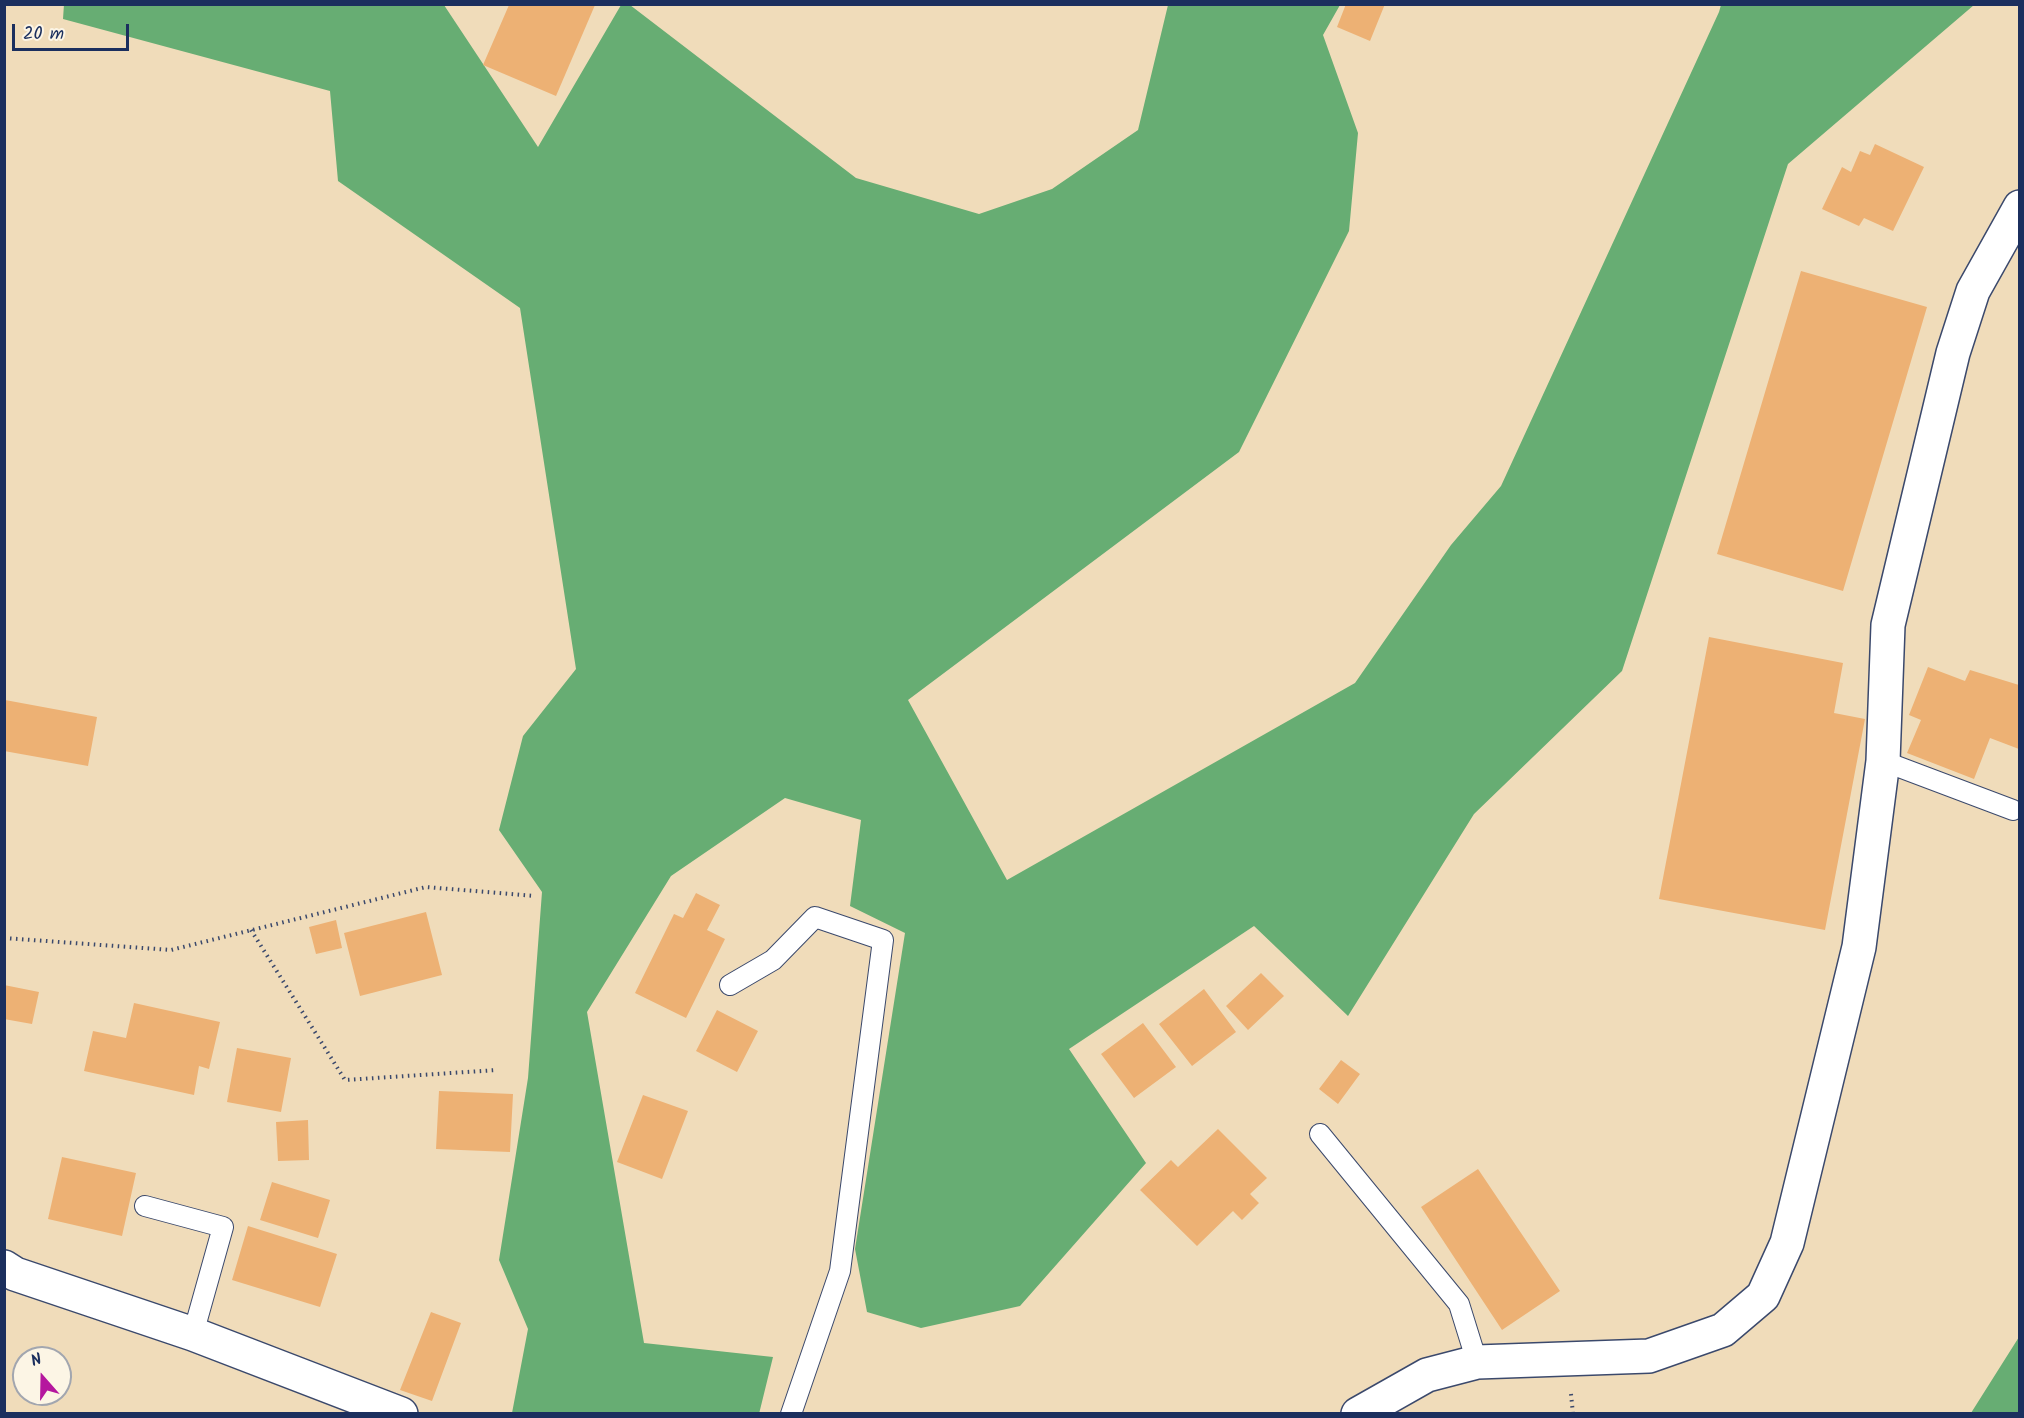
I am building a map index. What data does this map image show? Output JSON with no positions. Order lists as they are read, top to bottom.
{
  "scale_bar": "20 m",
  "north": "top"
}
